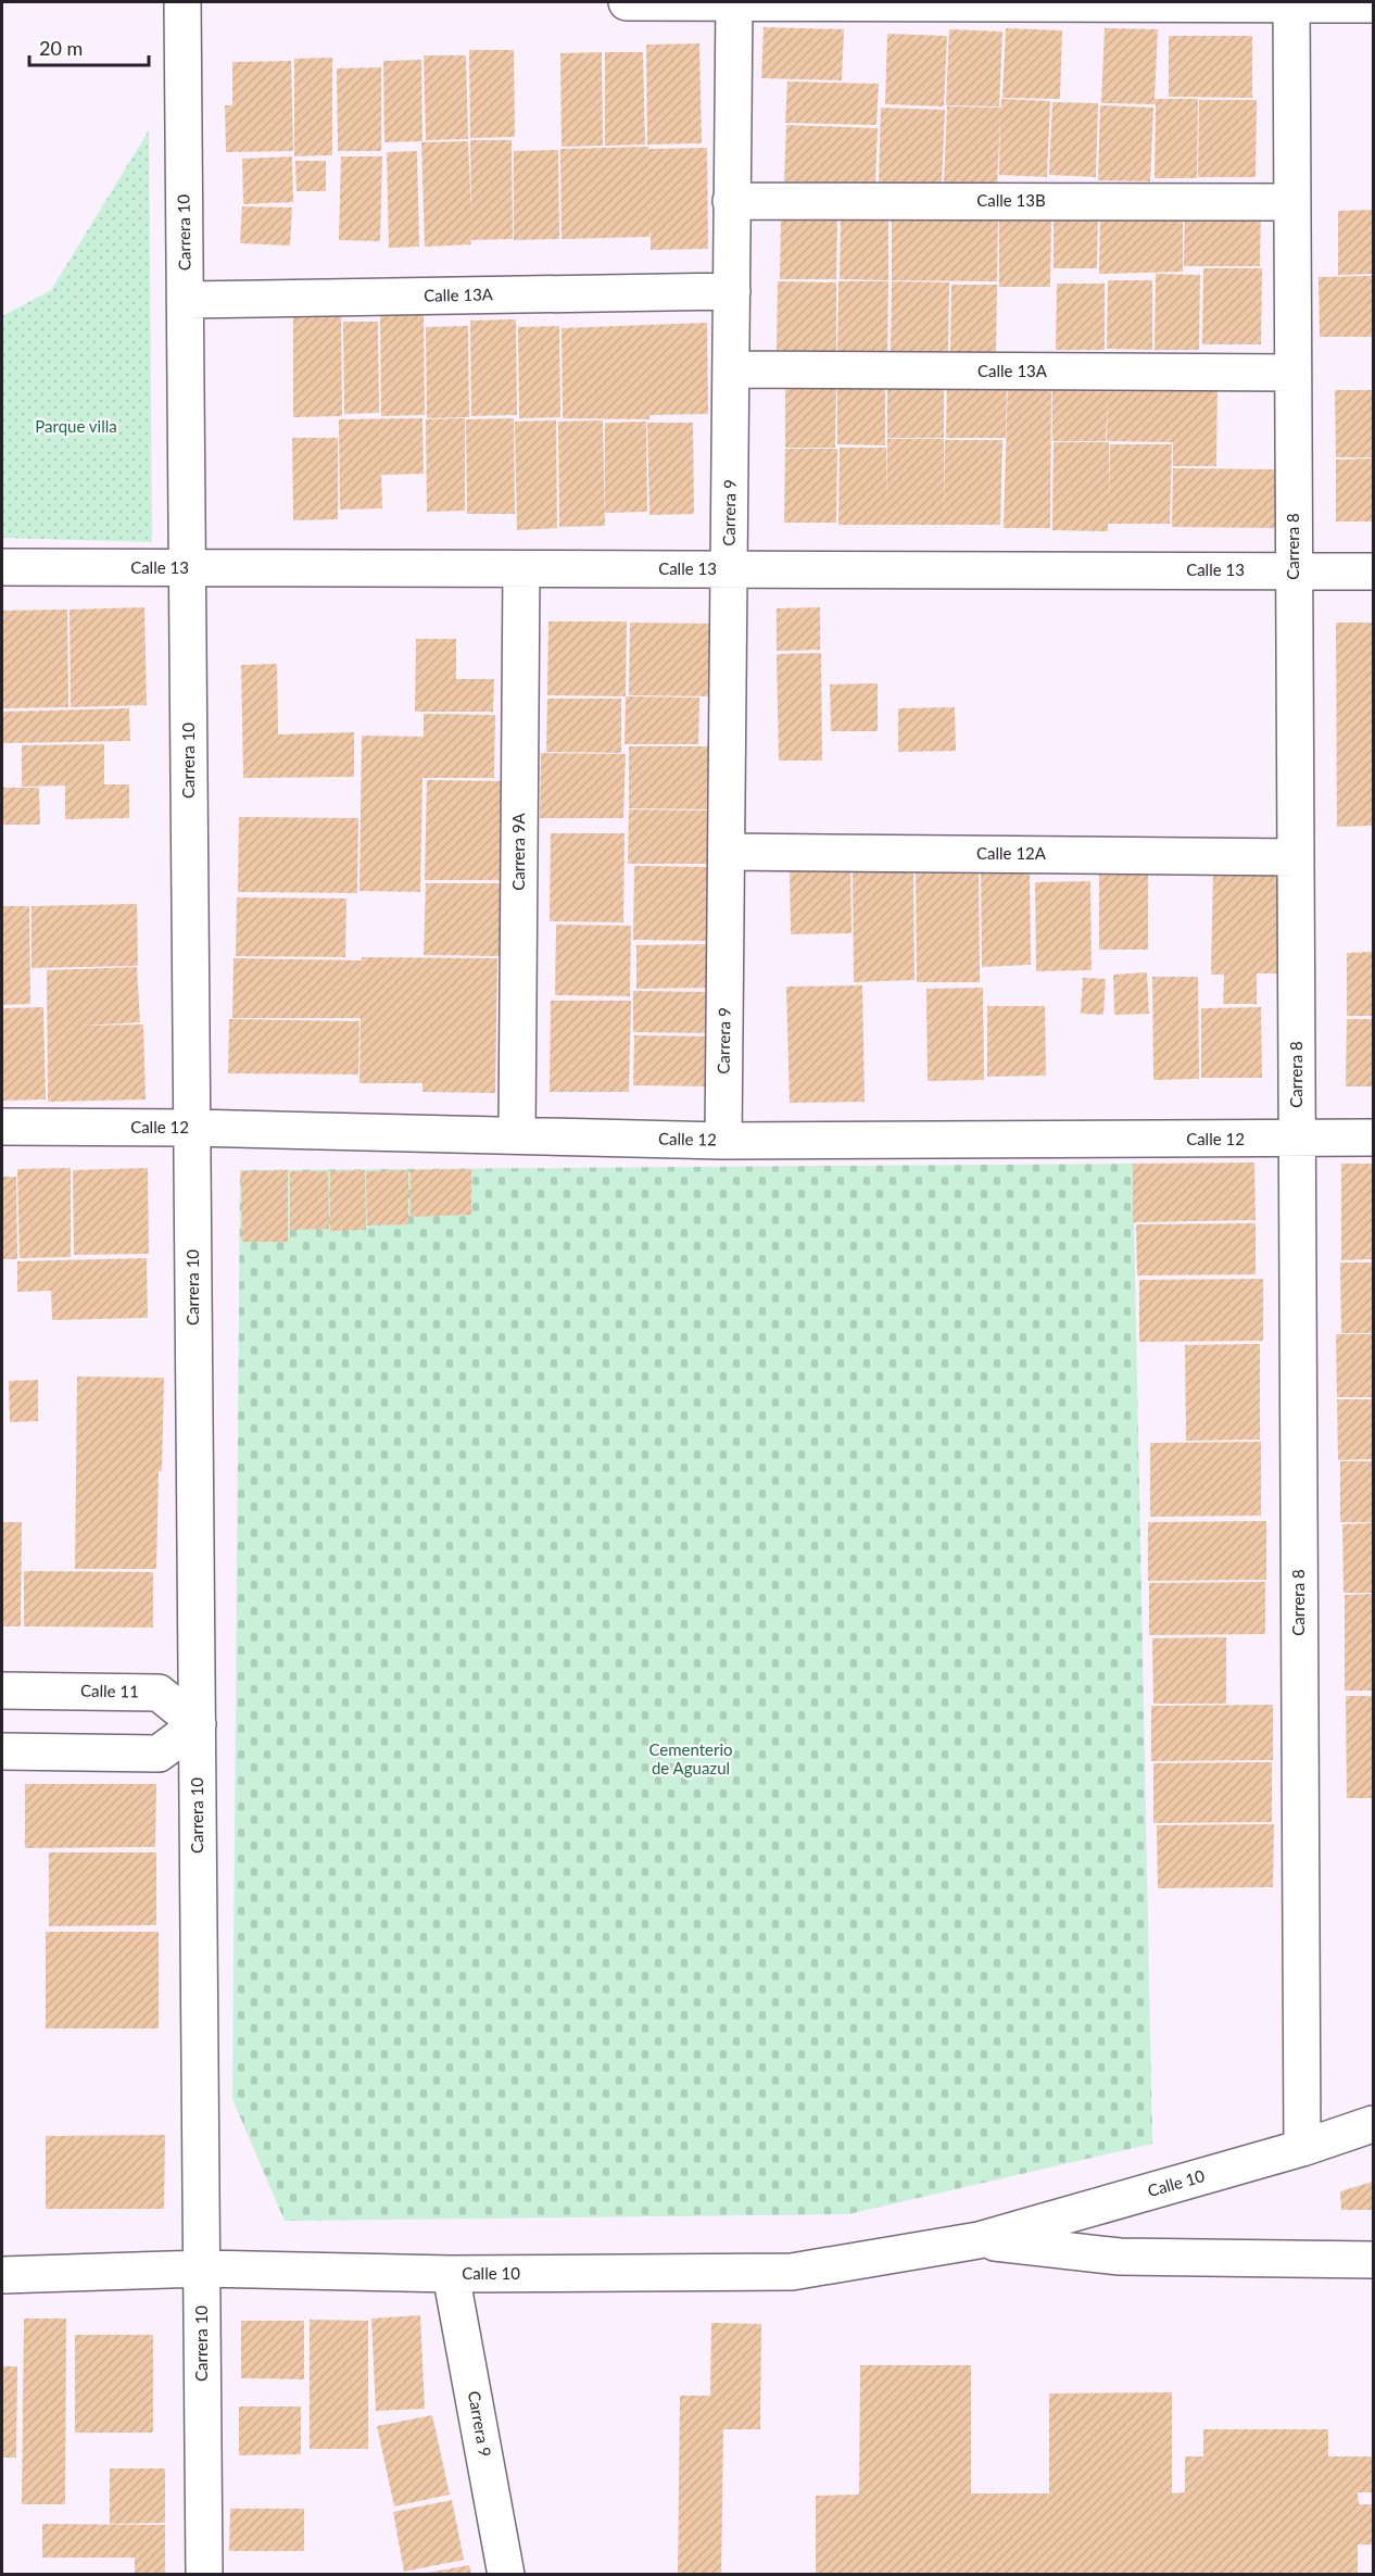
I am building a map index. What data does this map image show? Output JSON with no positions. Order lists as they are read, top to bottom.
{
  "streets": {
    "street": [
      "Calle 13B",
      "Carrera 10",
      "Calle 13A",
      "Carrera 9",
      "Carrera 8",
      "Calle 13",
      "Carrera 9A",
      "Calle 12A",
      "Calle 12",
      "Calle 11",
      "Calle 10"
    ]
  },
  "crossings": [
    ["Calle 13B", "Carrera 9"],
    ["Calle 13B", "Carrera 8"],
    ["Carrera 10", "Calle 13A"],
    ["Carrera 10", "Calle 13"],
    ["Carrera 10", "Calle 12"],
    ["Carrera 10", "Calle 11"],
    ["Carrera 10", "Calle 10"],
    ["Calle 13A", "Carrera 9"],
    ["Calle 13A", "Carrera 8"],
    ["Carrera 9", "Calle 13"],
    ["Carrera 9", "Calle 12A"],
    ["Carrera 9", "Calle 12"],
    ["Carrera 9", "Calle 10"],
    ["Carrera 8", "Calle 13"],
    ["Carrera 8", "Calle 12A"],
    ["Carrera 8", "Calle 12"],
    ["Carrera 8", "Calle 10"],
    ["Calle 13", "Carrera 9A"],
    ["Carrera 9A", "Calle 12"]
  ],
  "parks": ["Parque villa", "Cementerio de Aguazul"],
  "scale_bar": "20 m"
}
